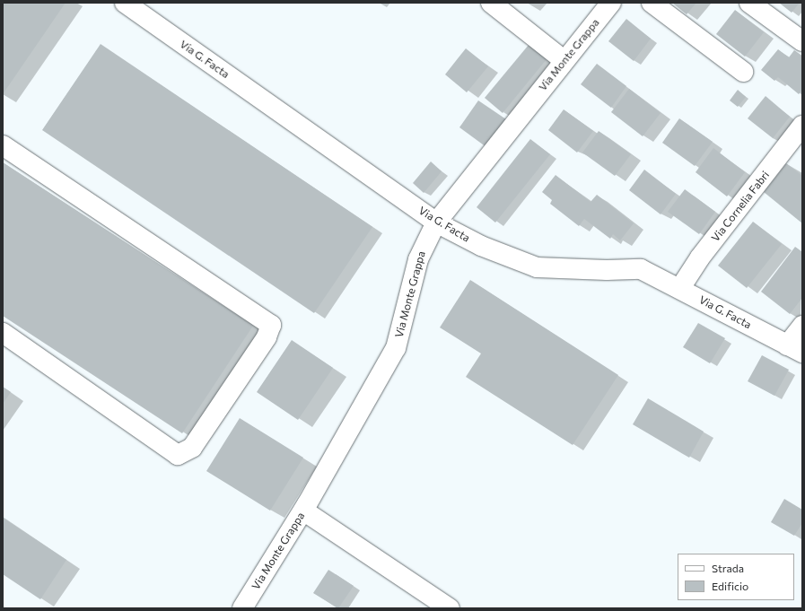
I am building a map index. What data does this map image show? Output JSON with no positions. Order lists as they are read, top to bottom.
{
  "streets": {
    "street": ["Via Monte Grappa", "Via G. Facta", "Via Cornelia Fabri"]
  },
  "crossings": [
    ["Via Monte Grappa", "Via G. Facta"],
    ["Via G. Facta", "Via Cornelia Fabri"]
  ],
  "legend": ["Strada", "Edificio"]
}
